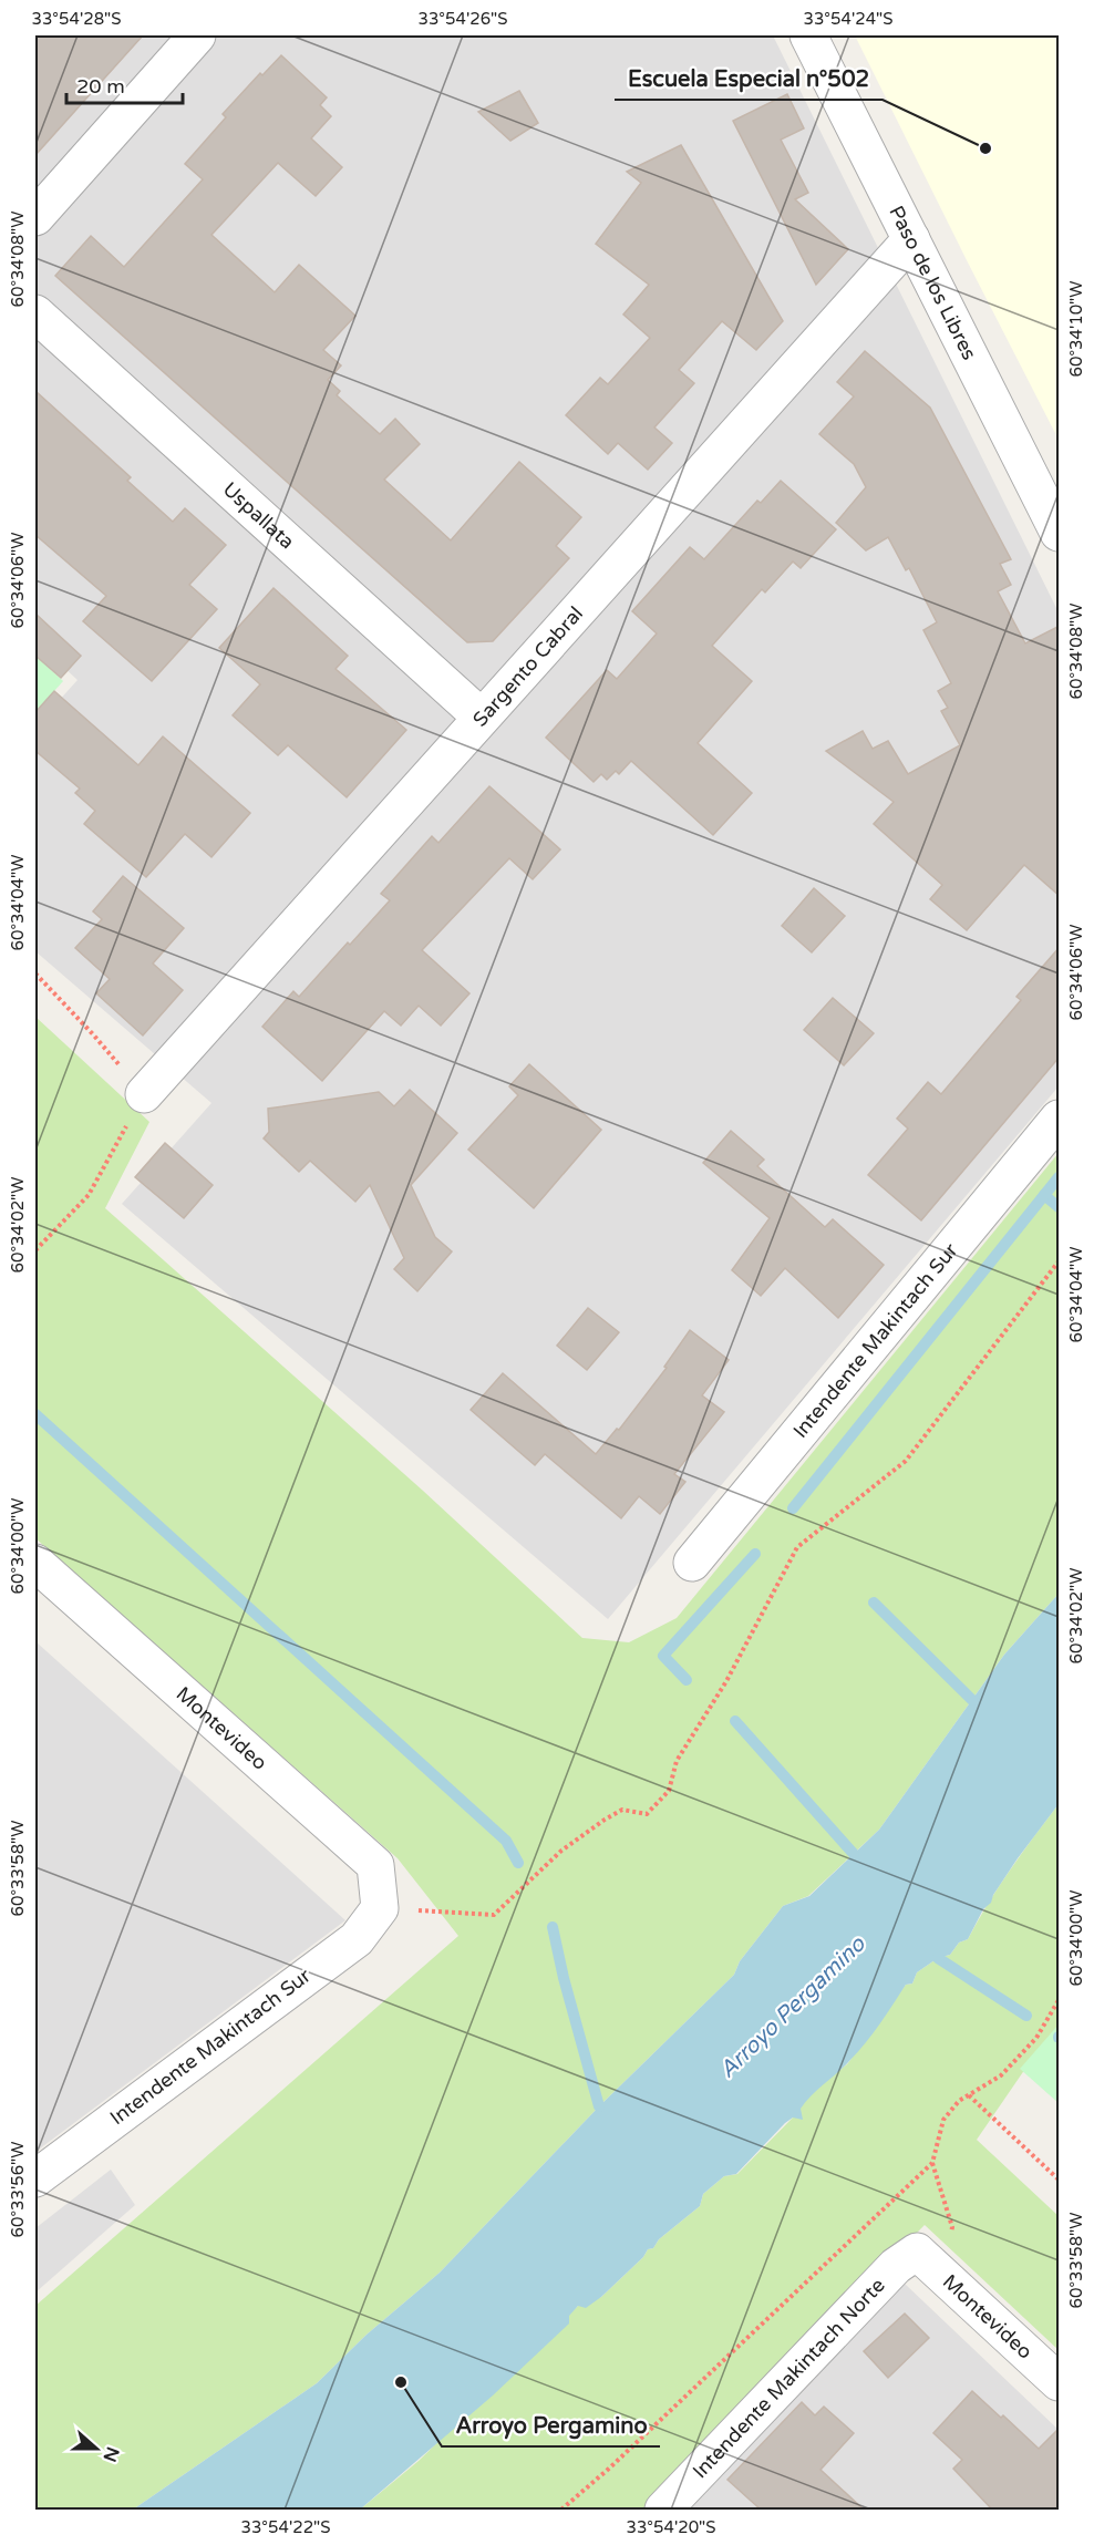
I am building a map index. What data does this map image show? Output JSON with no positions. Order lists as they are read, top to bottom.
{
  "streets": {
    "street": [
      "Paso de los Libres",
      "Uspallata",
      "Sargento Cabral",
      "Intendente Makintach Sur",
      "Montevideo",
      "Intendente Makintach Norte"
    ]
  },
  "crossings": [
    ["Paso de los Libres", "Sargento Cabral"],
    ["Uspallata", "Sargento Cabral"],
    ["Intendente Makintach Sur", "Montevideo"],
    ["Montevideo", "Intendente Makintach Norte"]
  ],
  "water": ["Arroyo Pergamino"],
  "places": ["Escuela Especial n°502", "Arroyo Pergamino"],
  "scale_bar": "20 m",
  "north": "right",
  "coordinates": [
    "33°54'28\"S",
    "33°54'26\"S",
    "33°54'24\"S",
    "60°34'08\"W",
    "60°34'10\"W",
    "60°34'06\"W",
    "60°34'04\"W",
    "60°34'02\"W",
    "60°34'00\"W",
    "60°33'58\"W",
    "60°33'56\"W",
    "33°54'22\"S",
    "33°54'20\"S"
  ]
}
